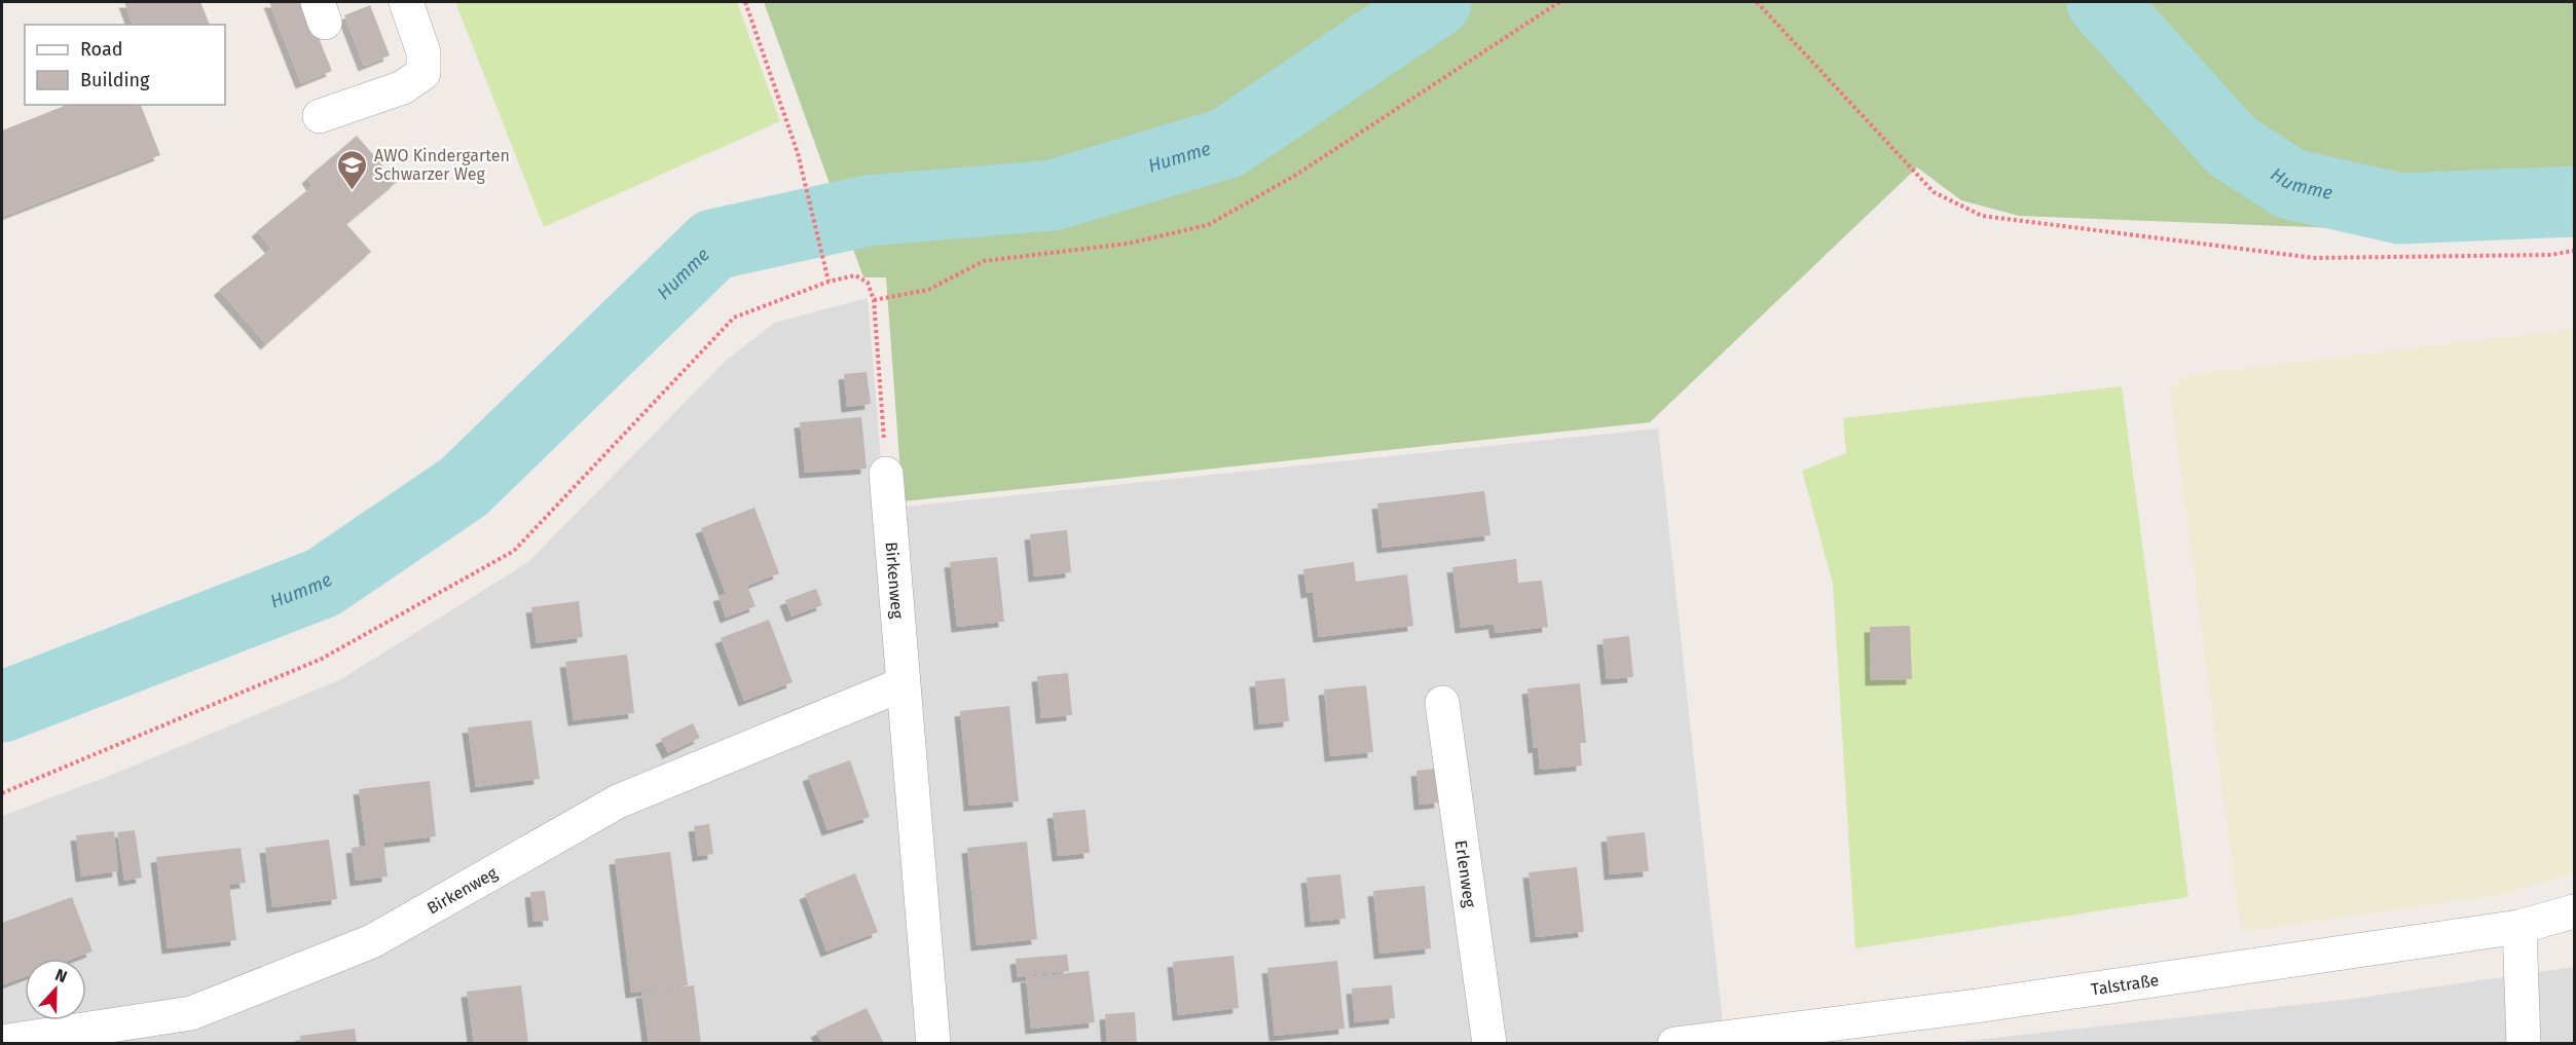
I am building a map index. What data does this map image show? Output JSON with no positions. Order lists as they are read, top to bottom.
{
  "streets": {
    "street": ["Birkenweg", "Erlenweg", "Talstraße"]
  },
  "water": ["Humme"],
  "places": {
    "school or university": ["AWO Kindergarten Schwarzer Weg"]
  },
  "legend": ["Road", "Building"],
  "north": "top"
}
